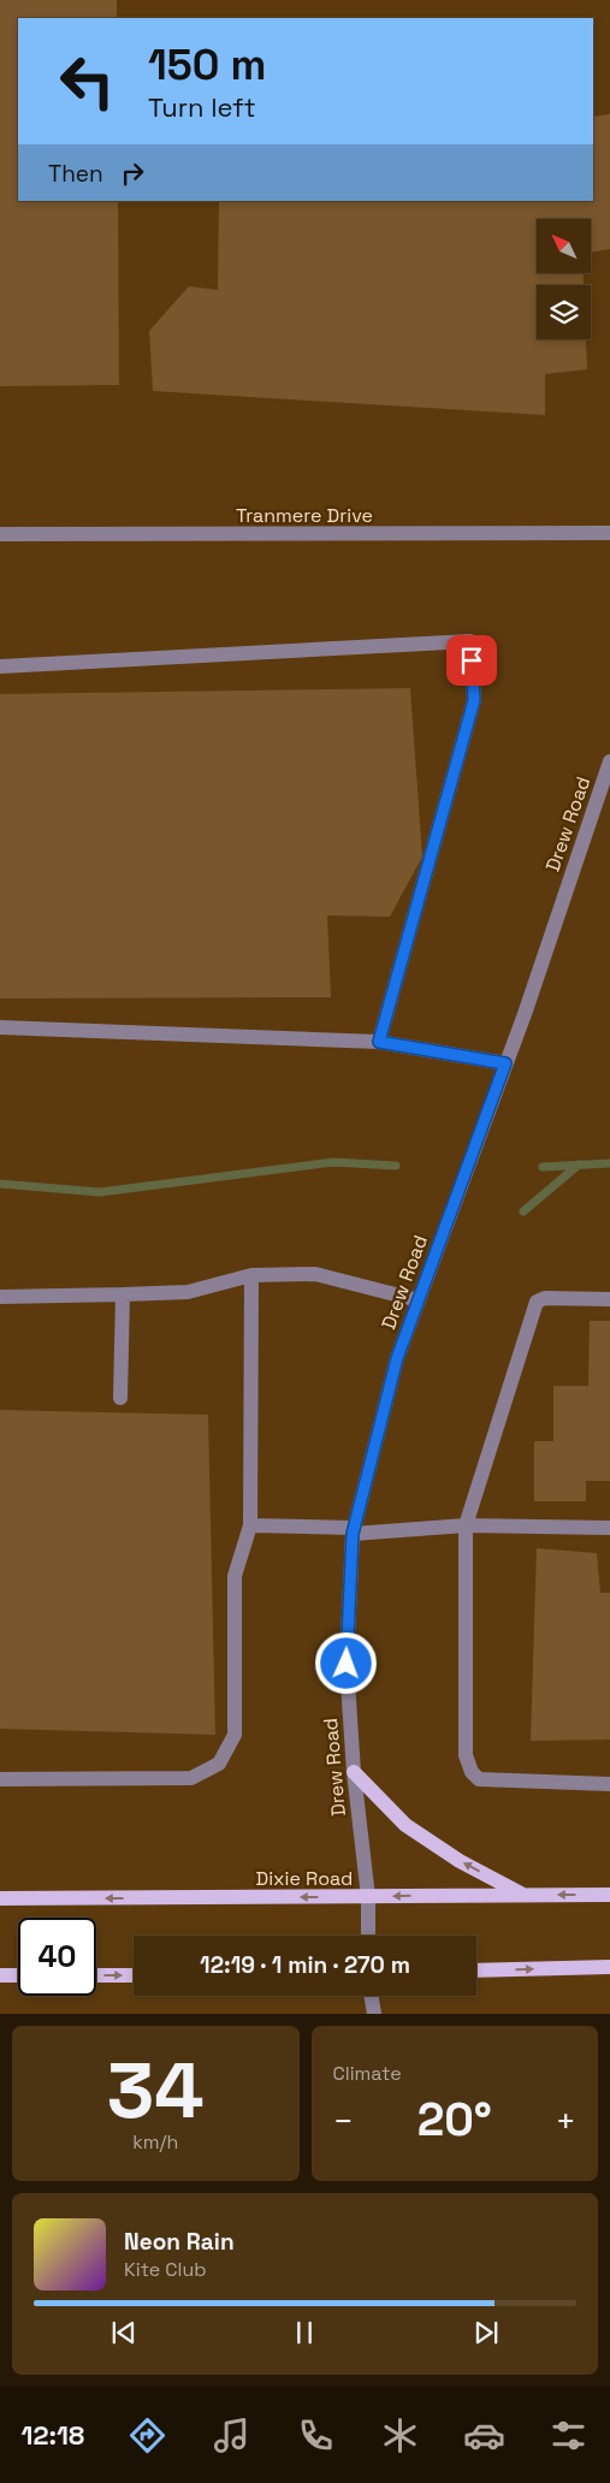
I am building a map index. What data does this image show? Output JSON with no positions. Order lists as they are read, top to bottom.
{
  "streets": {
    "main road": ["Dixie Road"],
    "street": ["Tranmere Drive", "Drew Road"]
  },
  "crossings": [
    ["Drew Road", "Dixie Road"]
  ],
  "north": "top left",
  "page": {
    "turn": ["150 m", "Turn left"],
    "then": "Then",
    "limit": "40",
    "trip": "12:19 · 1 min · 270 m",
    "tile": [
      ["34", "km/h"],
      "Climate"
    ],
    "heat": ["−", "20°", "+"],
    "song": ["Neon Rain", "Kite Club"],
    "tabs": "12:18"
  }
}
